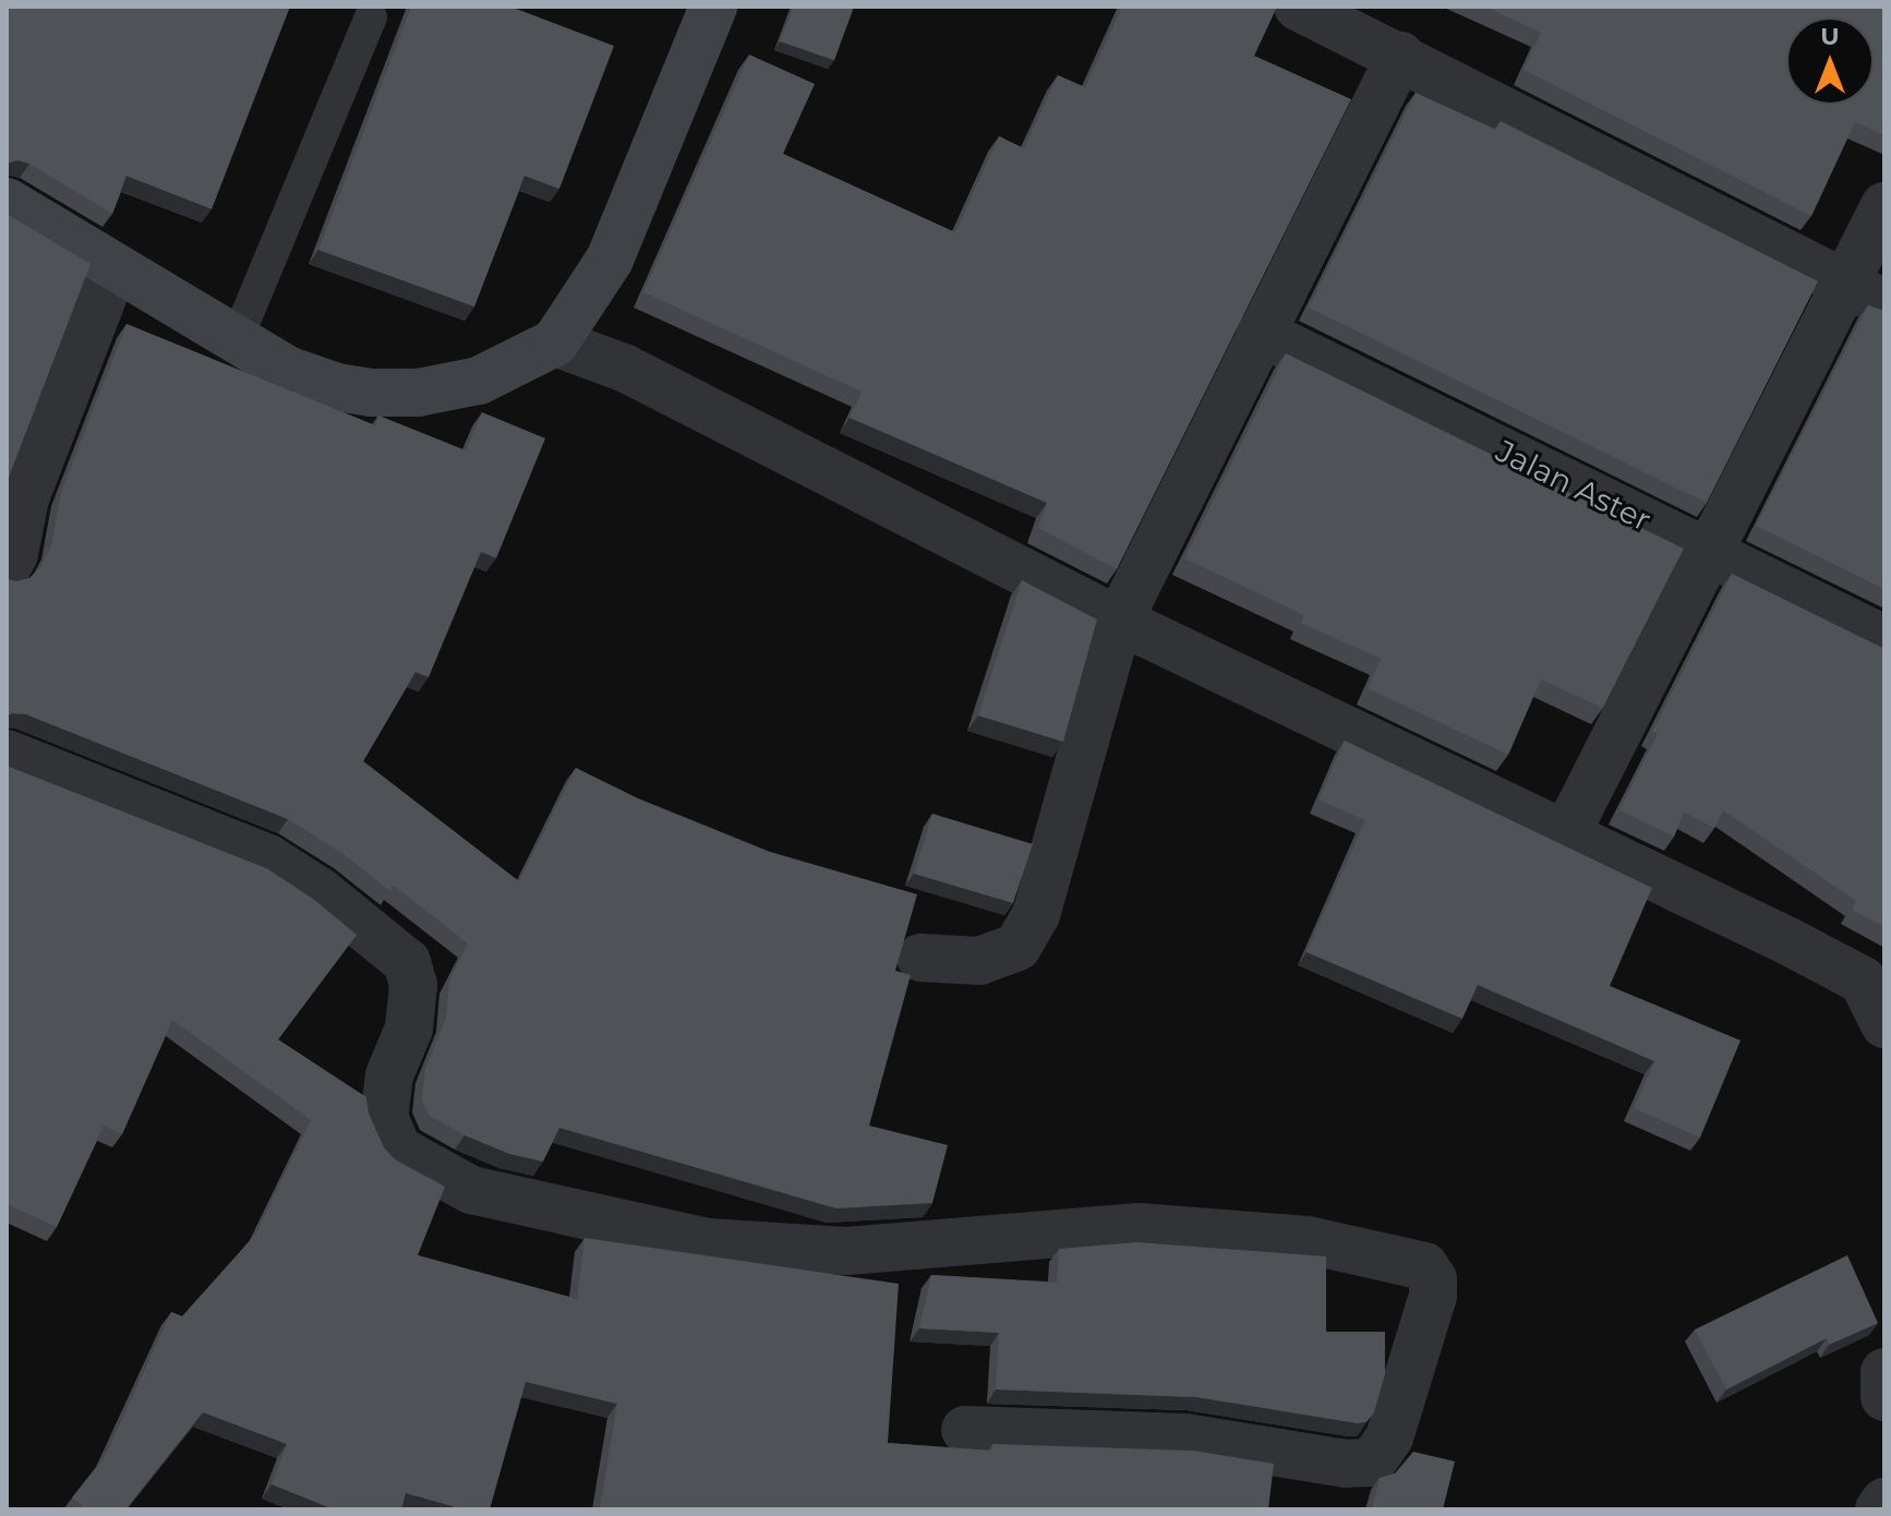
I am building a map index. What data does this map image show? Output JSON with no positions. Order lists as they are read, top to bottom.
{
  "streets": {
    "street": ["Jalan Aster"]
  },
  "north": "top"
}
